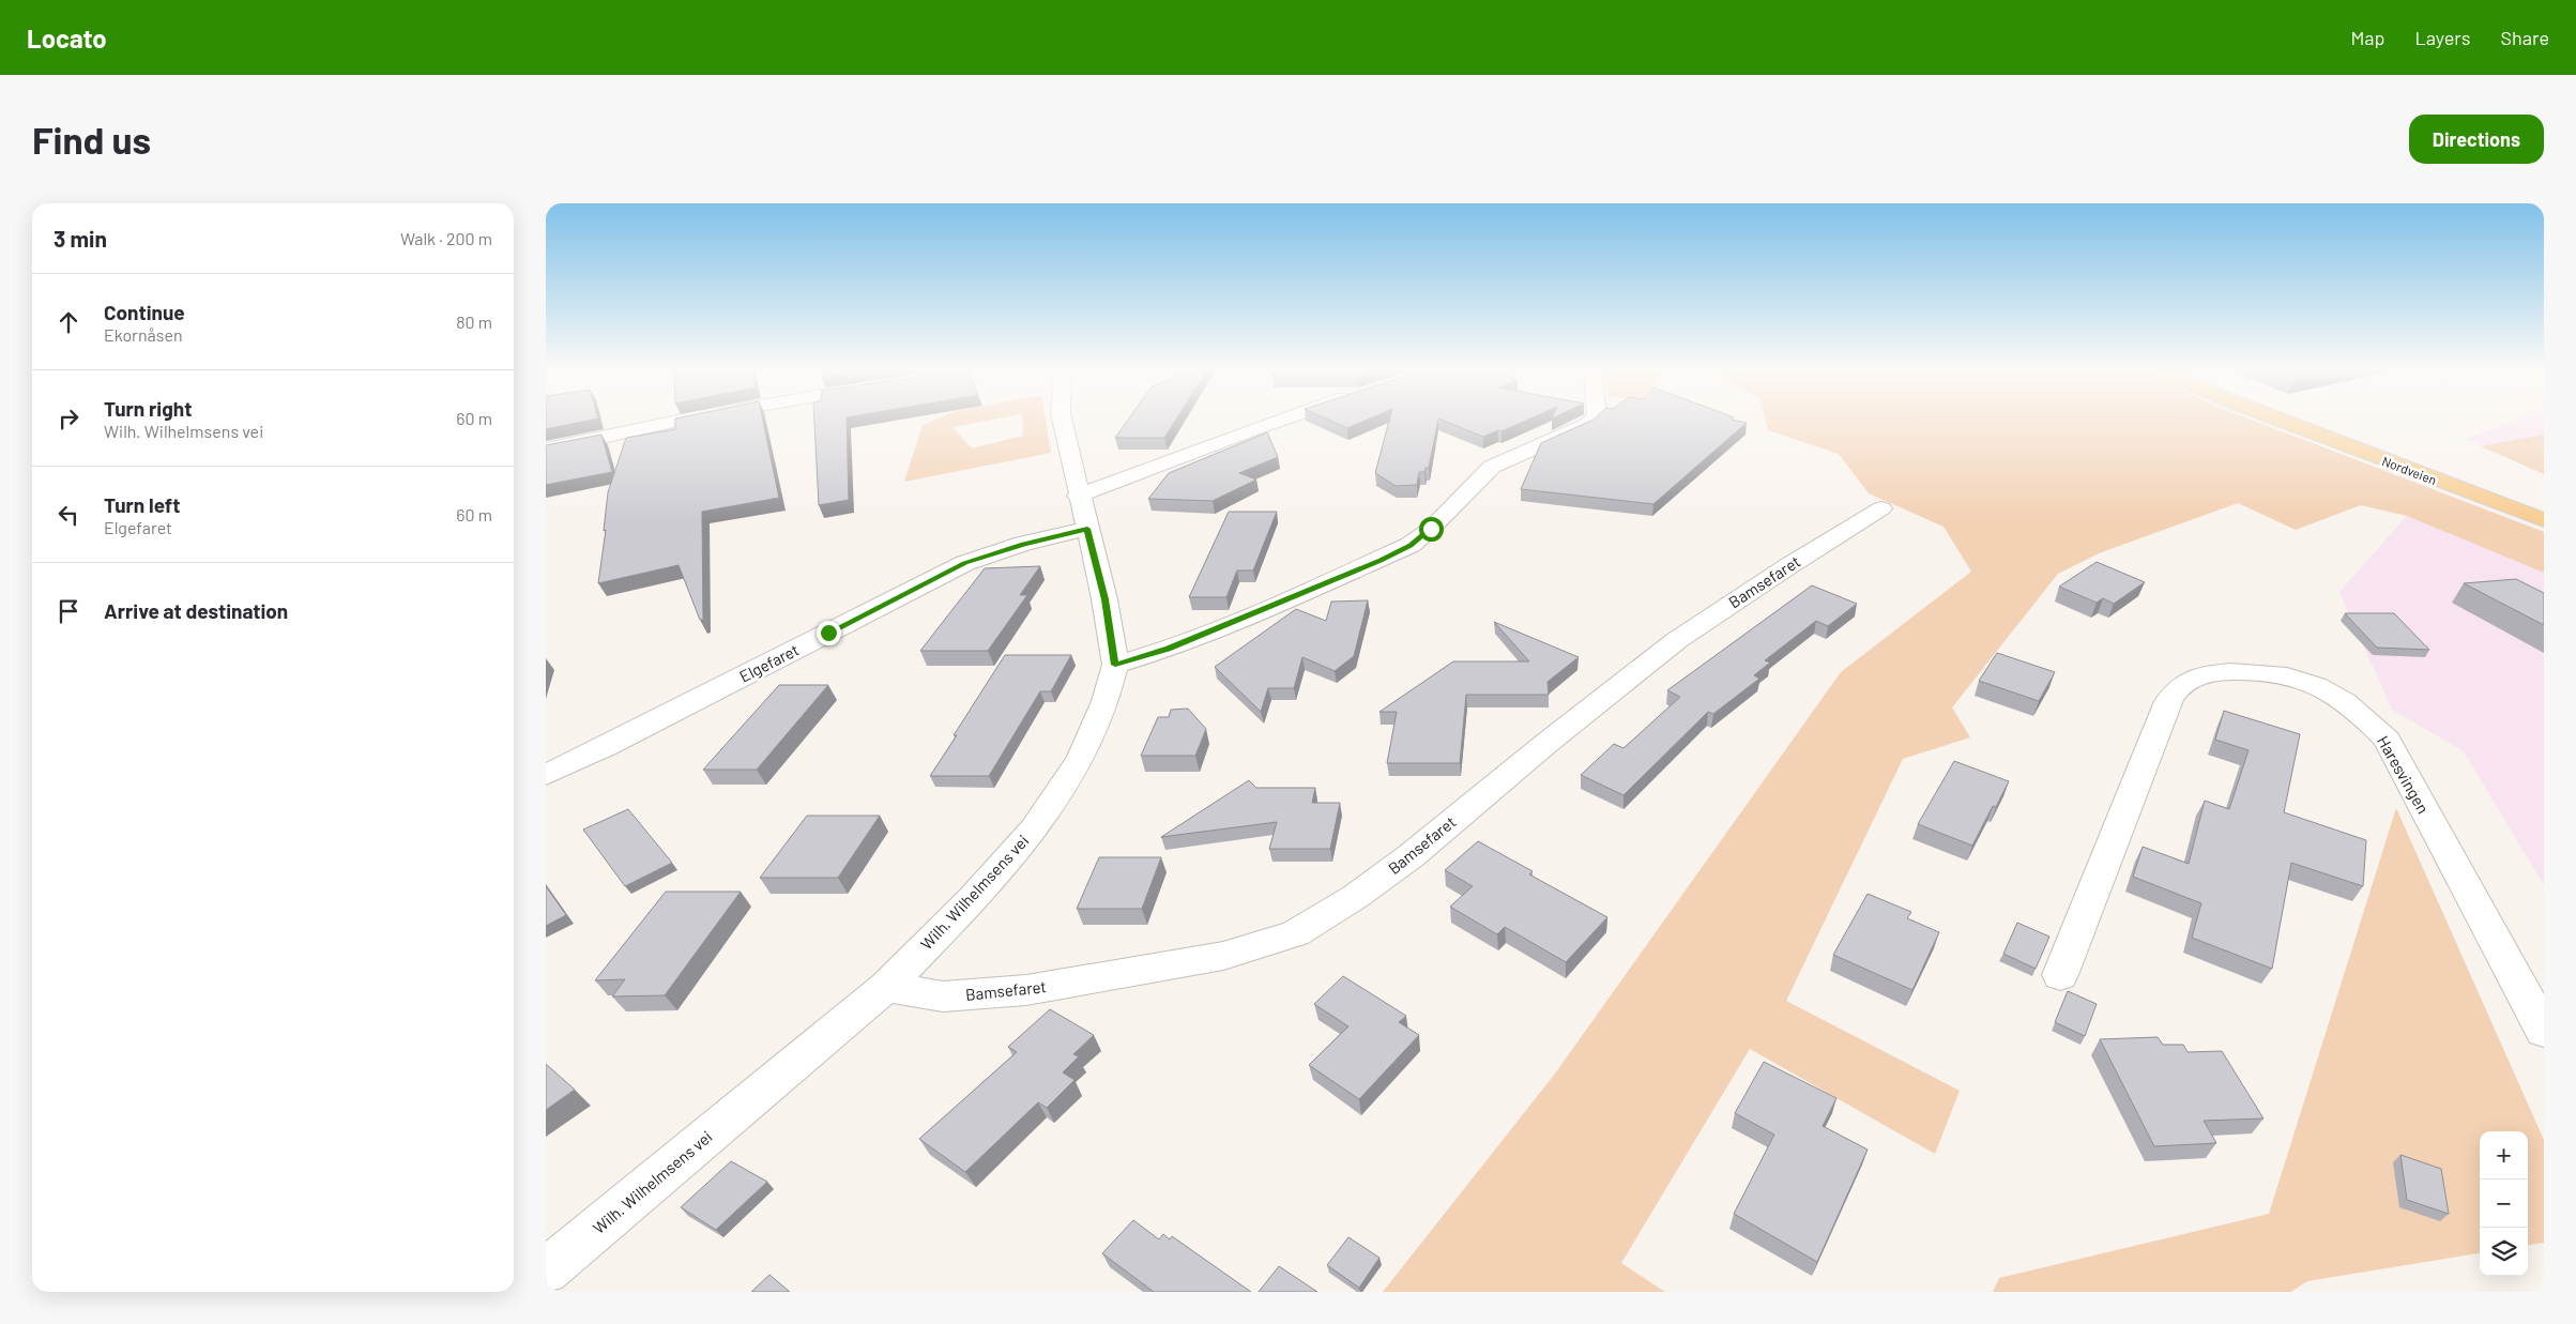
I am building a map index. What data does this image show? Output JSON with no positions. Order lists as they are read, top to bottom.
{
  "streets": {
    "main road": ["Nordveien"],
    "street": [
      "Bamsefaret",
      "Elgefaret",
      "Haresvingen",
      "Wilh. Wilhelmsens vei"
    ]
  },
  "crossings": [
    ["Bamsefaret", "Wilh. Wilhelmsens vei"],
    ["Elgefaret", "Wilh. Wilhelmsens vei"]
  ],
  "page": {
    "header": "Locato",
    "nav": ["Map", "Layers", "Share"],
    "buttons": "Directions",
    "title": "Find us",
    "heading": ["3 min", "Walk · 200 m"],
    "list": [
      ["Continue", "Ekornåsen", "80 m"],
      ["Turn right", "Wilh. Wilhelmsens vei", "60 m"],
      ["Turn left", "Elgefaret", "60 m"],
      "Arrive at destination"
    ],
    "map_buttons": ["+", "−"]
  }
}
